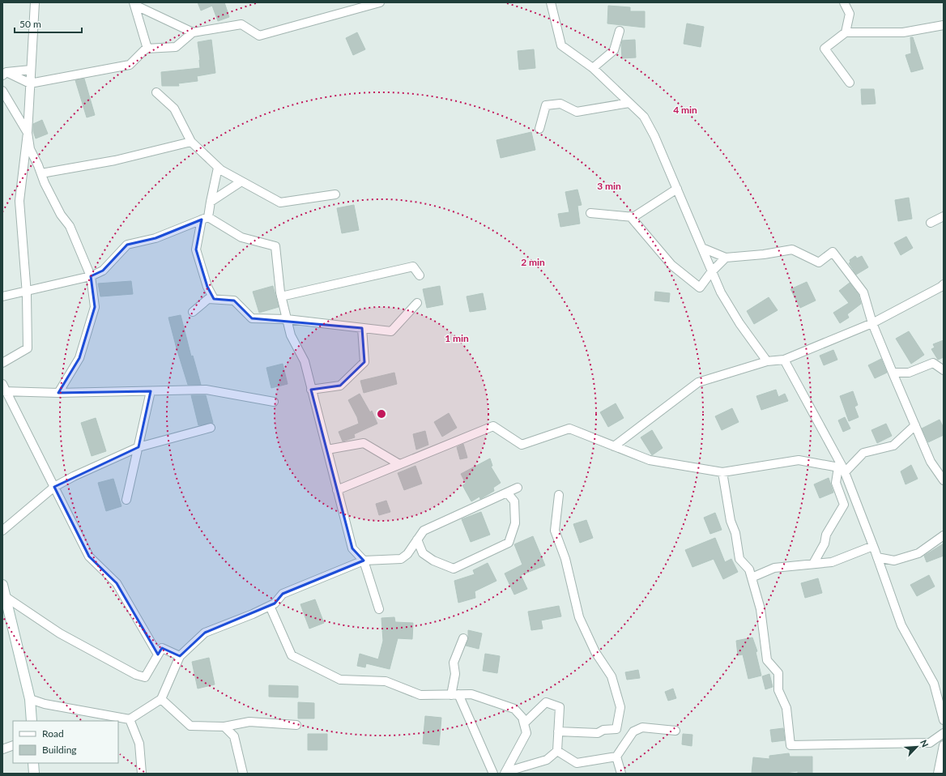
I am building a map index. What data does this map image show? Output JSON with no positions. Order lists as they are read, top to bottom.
{
  "legend": ["Road", "Building"],
  "scale_bar": "50 m",
  "north": "top right",
  "rings": [
    "4 min",
    "3 min",
    "2 min",
    "1 min"
  ]
}
